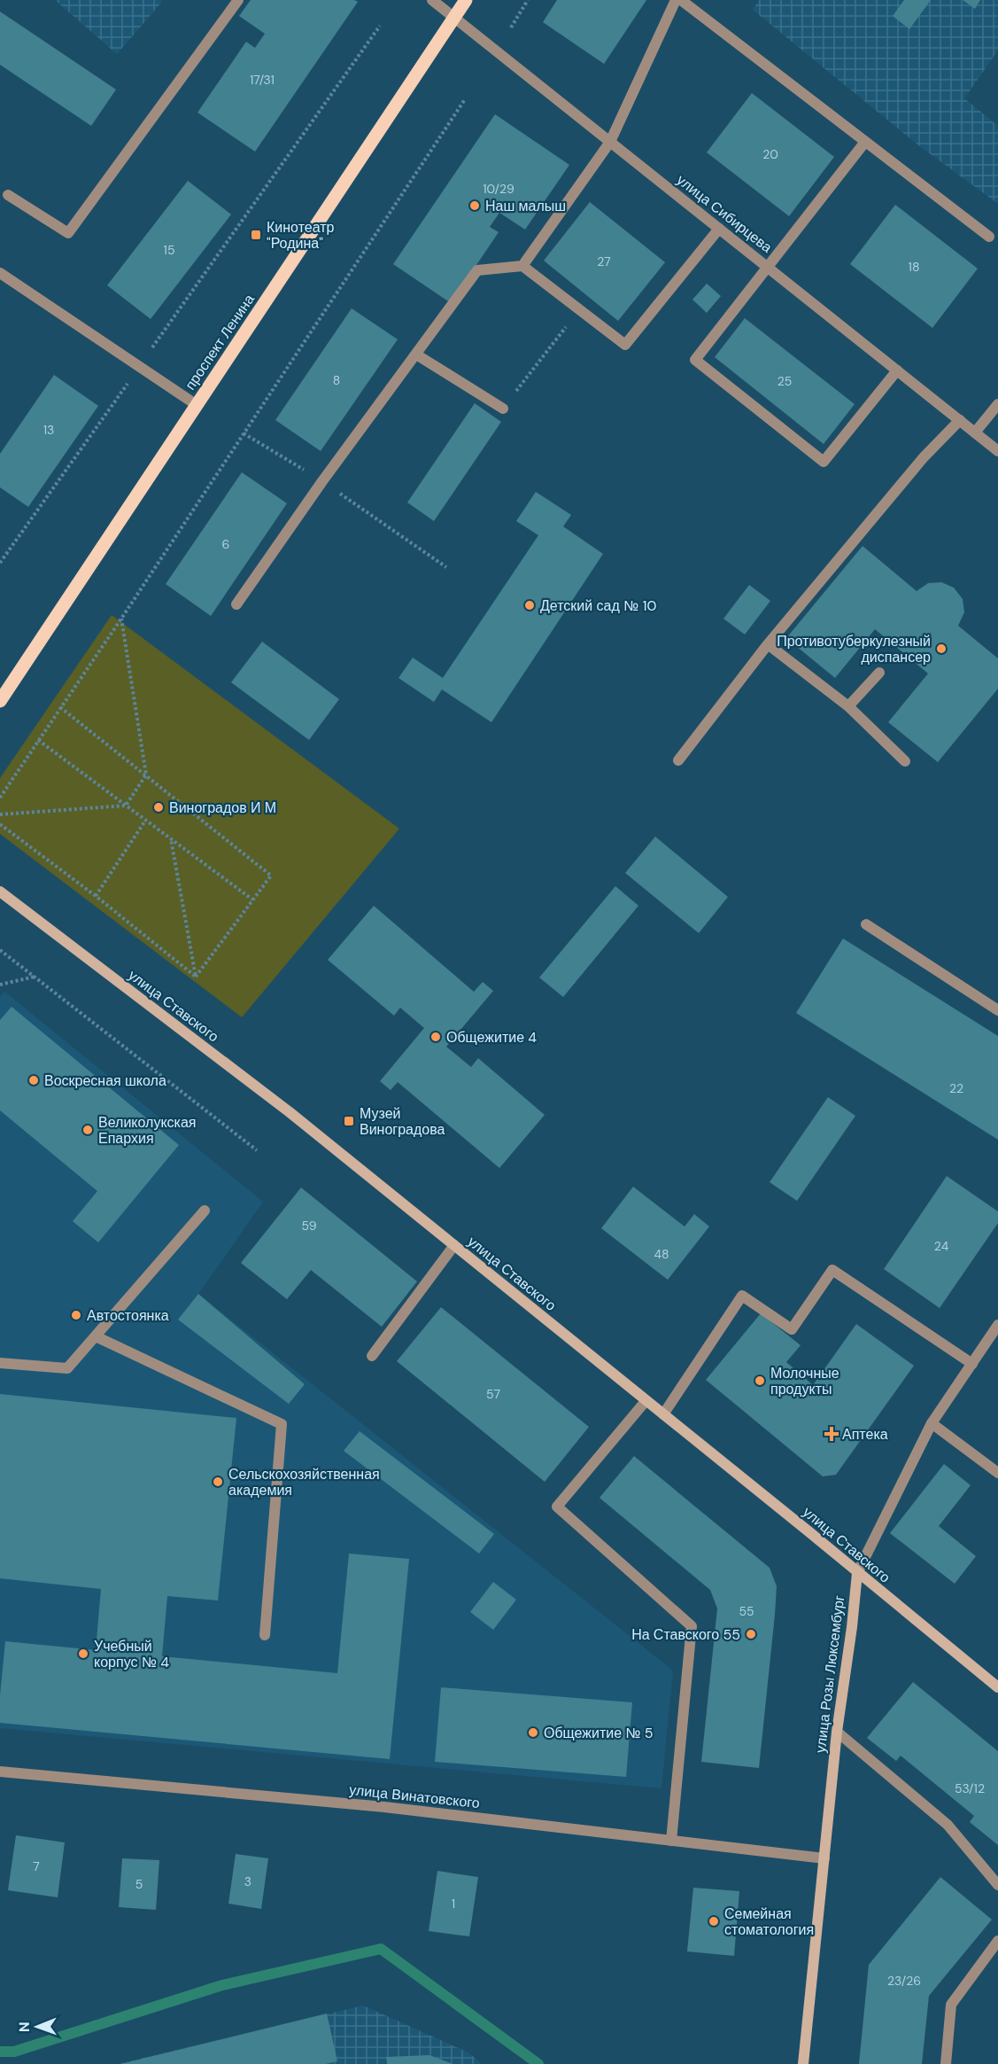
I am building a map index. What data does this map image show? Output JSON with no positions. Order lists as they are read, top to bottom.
{
  "streets": {
    "main road": ["проспект Ленина"],
    "street": [
      "улица Сибирцева",
      "улица Ставского",
      "улица Розы Люксембург",
      "улица Винатовского"
    ]
  },
  "crossings": [
    ["улица Сибирцева", "проспект Ленина"],
    ["улица Ставского", "улица Розы Люксембург"],
    ["улица Розы Люксембург", "улица Винатовского"]
  ],
  "places": {
    "other": [
      "Наш малыш",
      "Детский сад № 10",
      "Противотуберкулезный диспансер",
      "Виноградов И М",
      "Общежитие 4",
      "Воскресная школа",
      "Великолукская Епархия",
      "Автостоянка",
      "Молочные продукты",
      "Сельскохозяйственная академия",
      "На Ставского 55",
      "Учебный корпус № 4",
      "Общежитие № 5",
      "Семейная стоматология"
    ],
    "transit": ["Кинотеатр \"Родина\"", "Музей Виноградова"],
    "health": ["Аптека"]
  },
  "house_numbers": [
    "17/31",
    "20",
    "10/29",
    "15",
    "27",
    "18",
    "8",
    "25",
    "13",
    "6",
    "22",
    "59",
    "24",
    "48",
    "57",
    "55",
    "53/12",
    "7",
    "3",
    "5",
    "1",
    "23/26"
  ],
  "north": "left"
}
